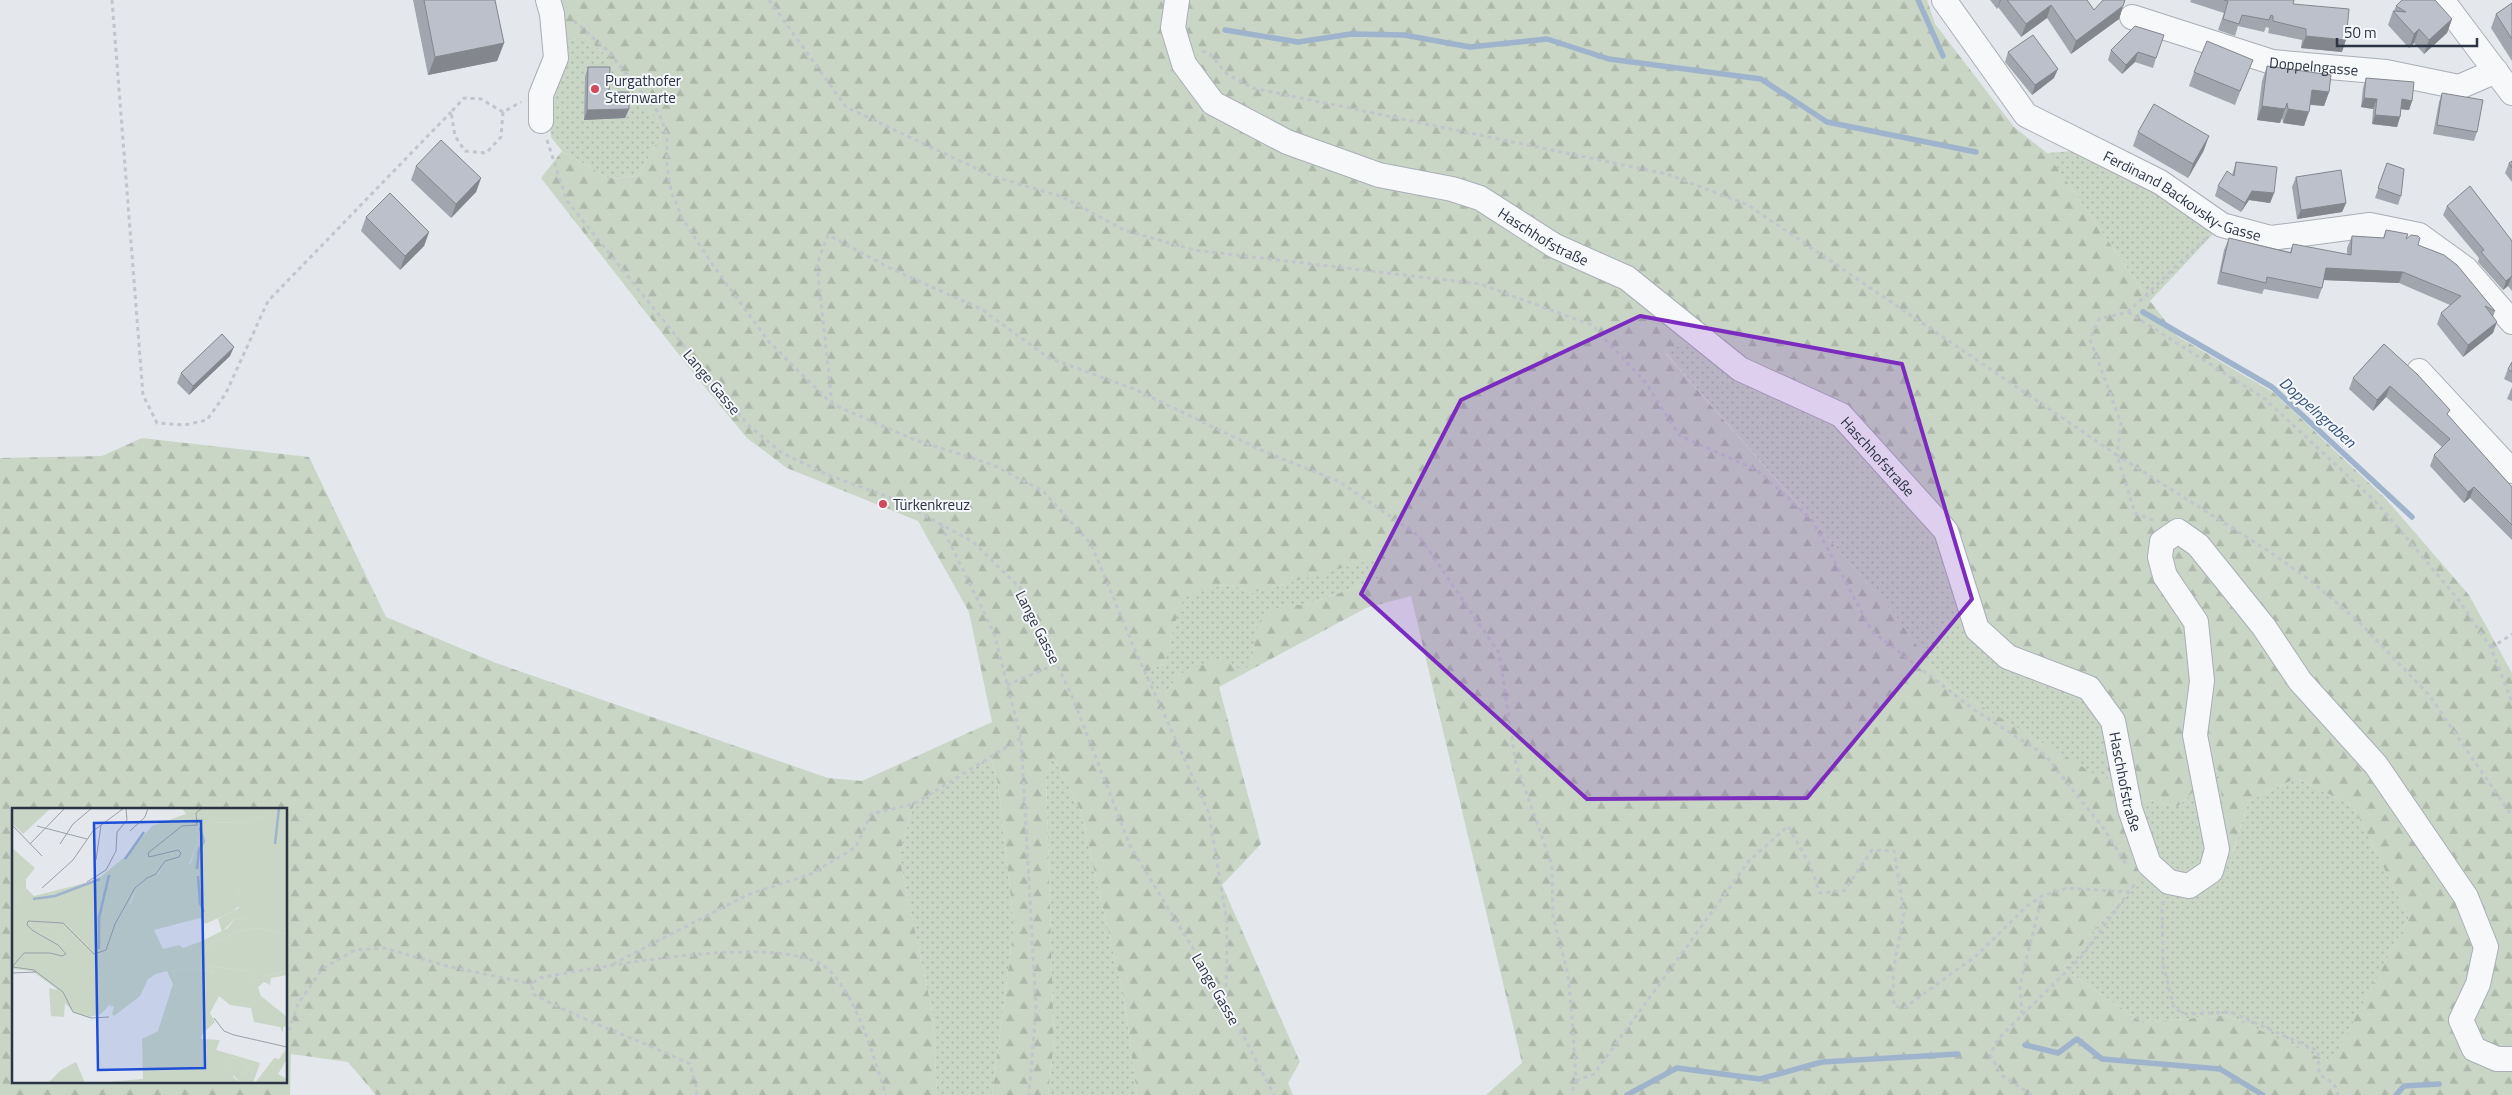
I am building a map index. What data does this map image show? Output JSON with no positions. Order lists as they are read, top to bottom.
{
  "streets": {
    "street": ["Doppelngasse", "Ferdinand Backovsky-Gasse", "Haschhofstraße"],
    "path": ["Lange Gasse"]
  },
  "water": ["Doppelngraben"],
  "places": ["Purgathofer Sternwarte", "Türkenkreuz"],
  "scale_bar": "50 m"
}
